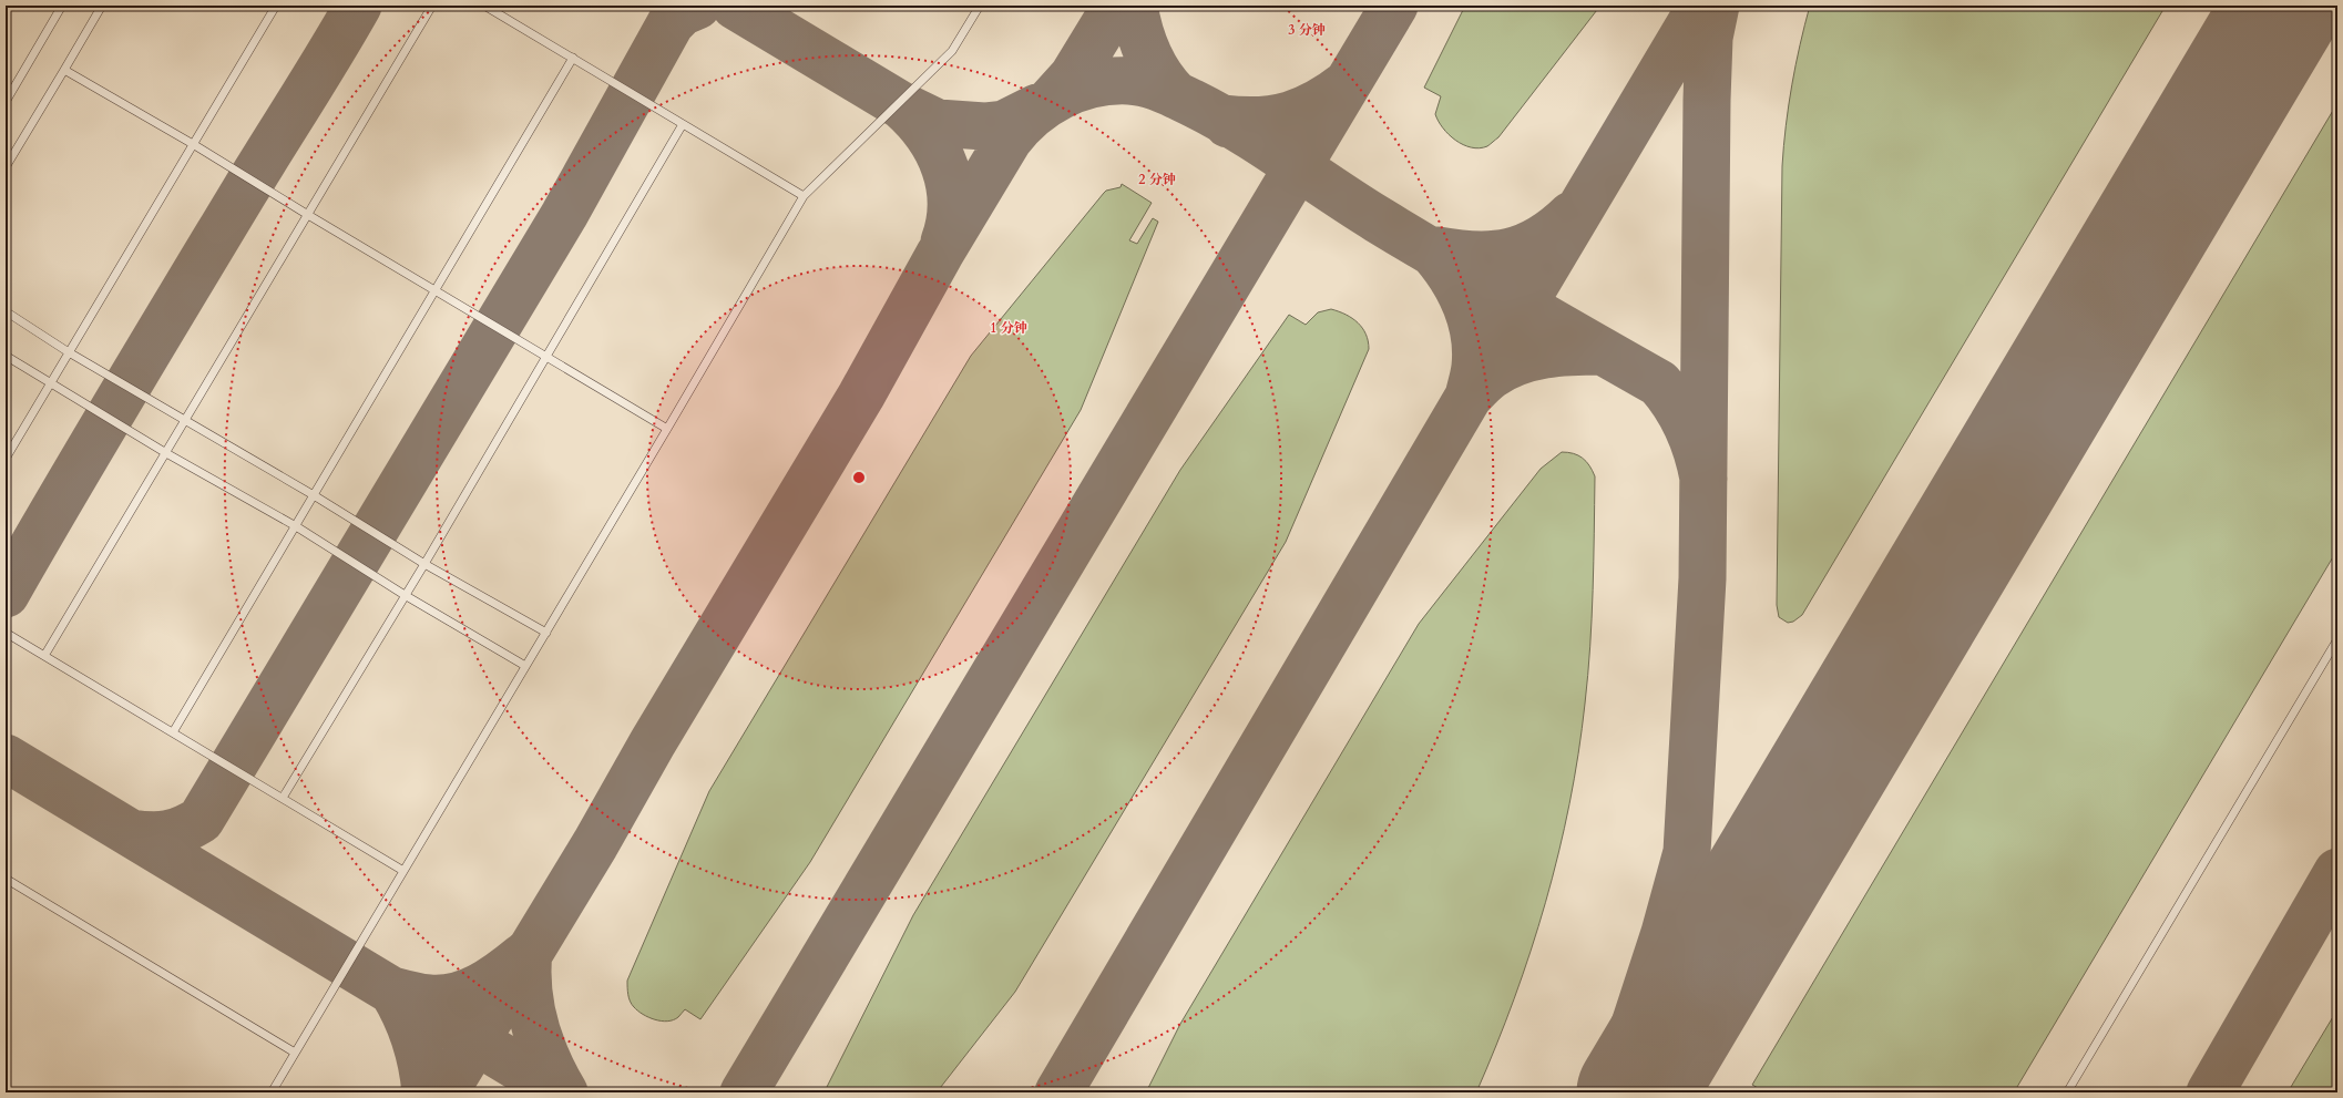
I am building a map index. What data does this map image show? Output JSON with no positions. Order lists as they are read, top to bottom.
{
  "rings": ["3 分钟", "2 分钟", "1 分钟"]
}
